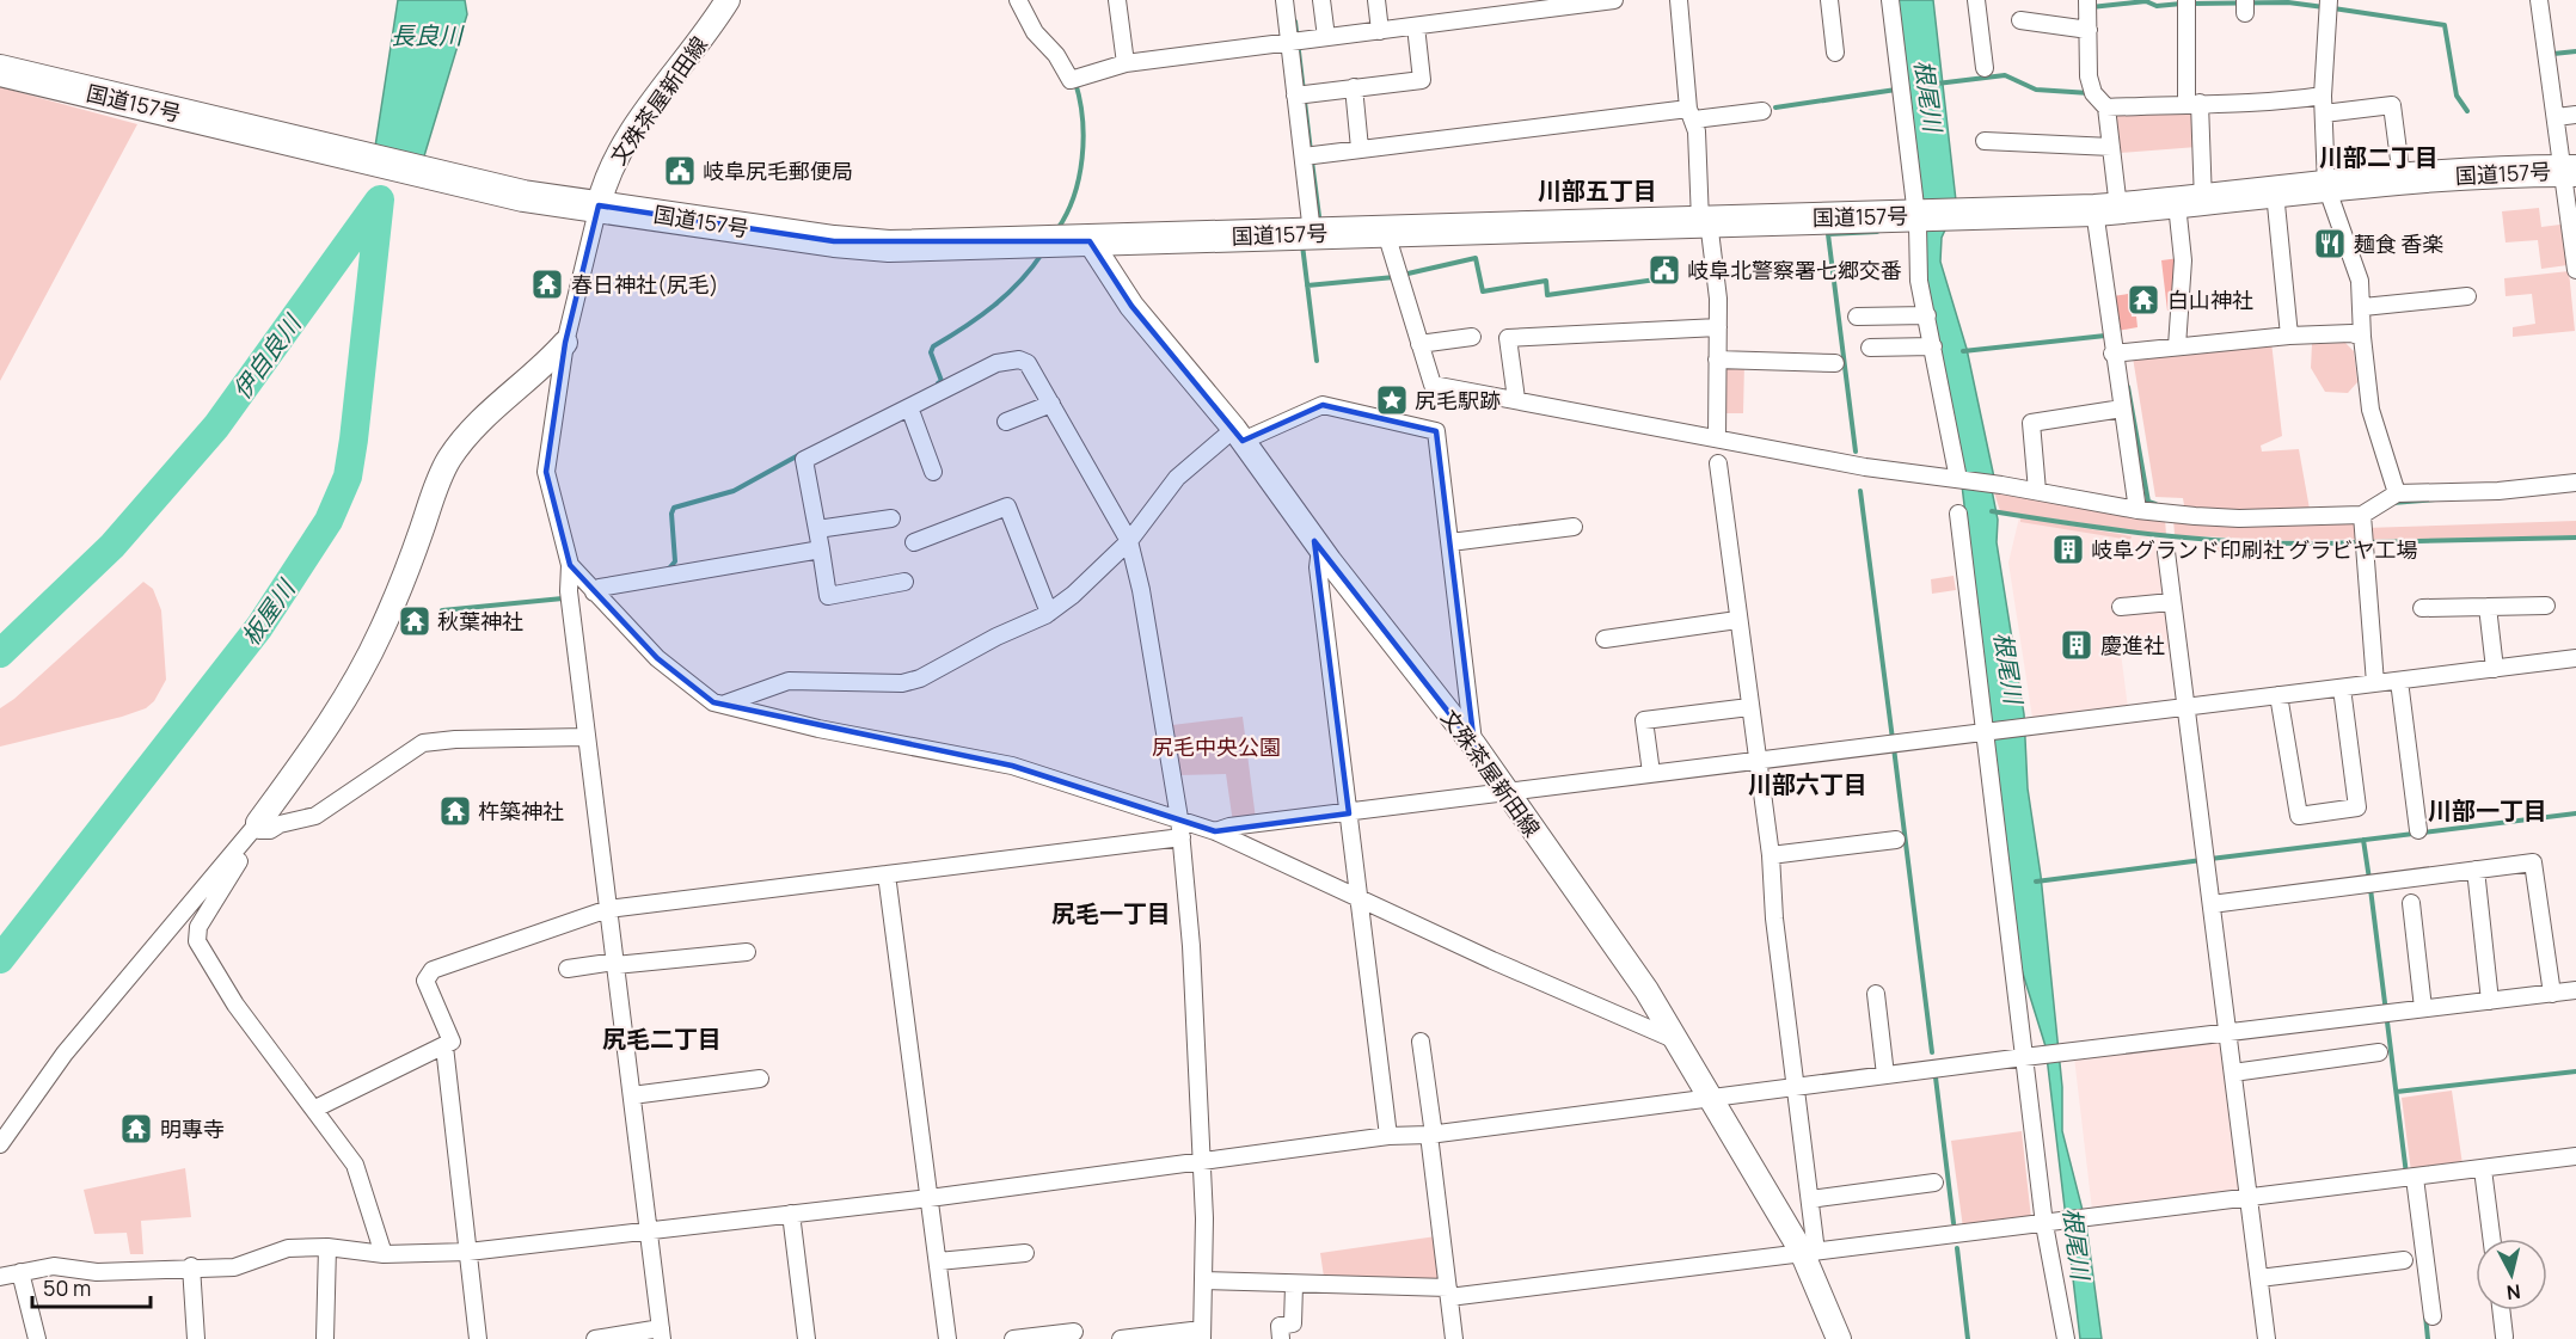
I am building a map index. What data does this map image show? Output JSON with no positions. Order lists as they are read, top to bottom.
{
  "streets": {
    "highway": ["国道157号"],
    "main road": ["文殊茶屋新田線"]
  },
  "crossings": [
    ["文殊茶屋新田線", "国道157号"]
  ],
  "districts": [
    "川部二丁目",
    "川部五丁目",
    "川部六丁目",
    "川部一丁目",
    "尻毛一丁目",
    "尻毛二丁目"
  ],
  "water": [
    "長良川",
    "根尾川",
    "伊自良川",
    "板屋川"
  ],
  "parks": ["尻毛中央公園"],
  "places": {
    "public building": ["岐阜尻毛郵便局", "岐阜北警察署七郷交番"],
    "restaurant": ["麺食 香楽"],
    "temple": [
      "春日神社(尻毛)",
      "白山神社",
      "秋葉神社",
      "杵築神社",
      "明專寺"
    ],
    "place": ["尻毛駅跡"],
    "building": ["岐阜グランド印刷社 グラビヤ工場", "慶進社"]
  },
  "scale_bar": "50 m",
  "north": "bottom"
}
